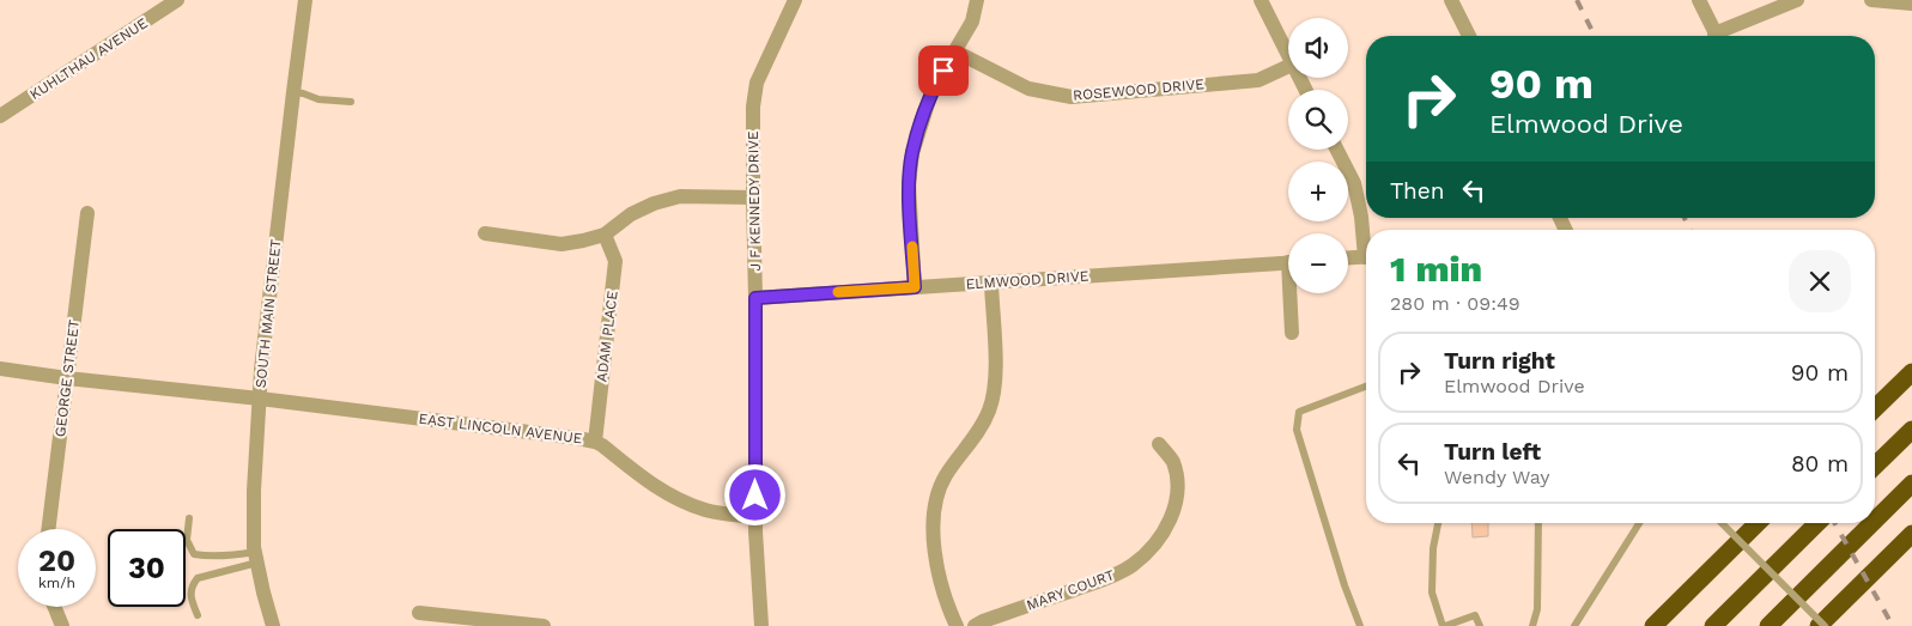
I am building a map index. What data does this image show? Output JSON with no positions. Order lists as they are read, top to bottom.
{
  "streets": {
    "street": [
      "KUHLTHAU AVENUE",
      "ROSEWOOD DRIVE",
      "J F KENNEDY DRIVE",
      "ELMWOOD DRIVE",
      "SOUTH MAIN STREET",
      "ADAM PLACE",
      "GEORGE STREET",
      "EAST LINCOLN AVENUE",
      "MARY COURT"
    ]
  },
  "crossings": [
    ["J F KENNEDY DRIVE", "ELMWOOD DRIVE"],
    ["J F KENNEDY DRIVE", "EAST LINCOLN AVENUE"],
    ["SOUTH MAIN STREET", "EAST LINCOLN AVENUE"],
    ["ADAM PLACE", "EAST LINCOLN AVENUE"],
    ["GEORGE STREET", "EAST LINCOLN AVENUE"]
  ],
  "page": {
    "map_buttons": ["+", "−"],
    "turn": ["90 m", "Elmwood Drive"],
    "then": "Then",
    "heading": ["1 min", "280 m · 09:49"],
    "list": [
      {
        "name": "Turn right",
        "note": "Elmwood Drive",
        "value": "90 m"
      },
      {
        "name": "Turn left",
        "note": "Wendy Way",
        "value": "80 m"
      }
    ],
    "speed": "20 km/h",
    "limit": "30"
  }
}
